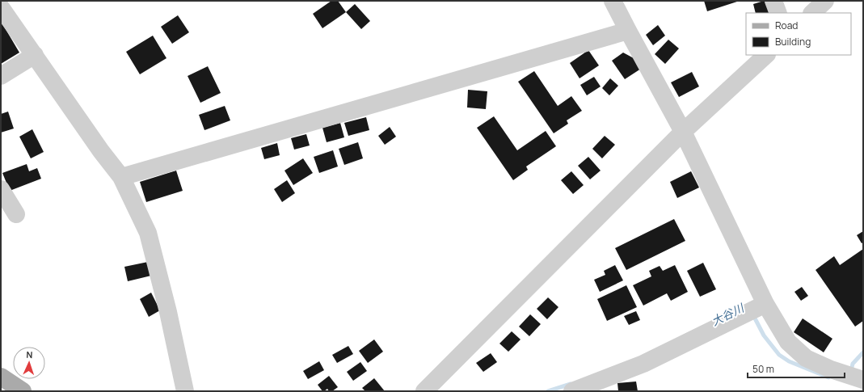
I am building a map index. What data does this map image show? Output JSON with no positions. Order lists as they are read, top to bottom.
{
  "water": ["大谷川"],
  "legend": ["Road", "Building"],
  "scale_bar": "50 m",
  "north": "top"
}
